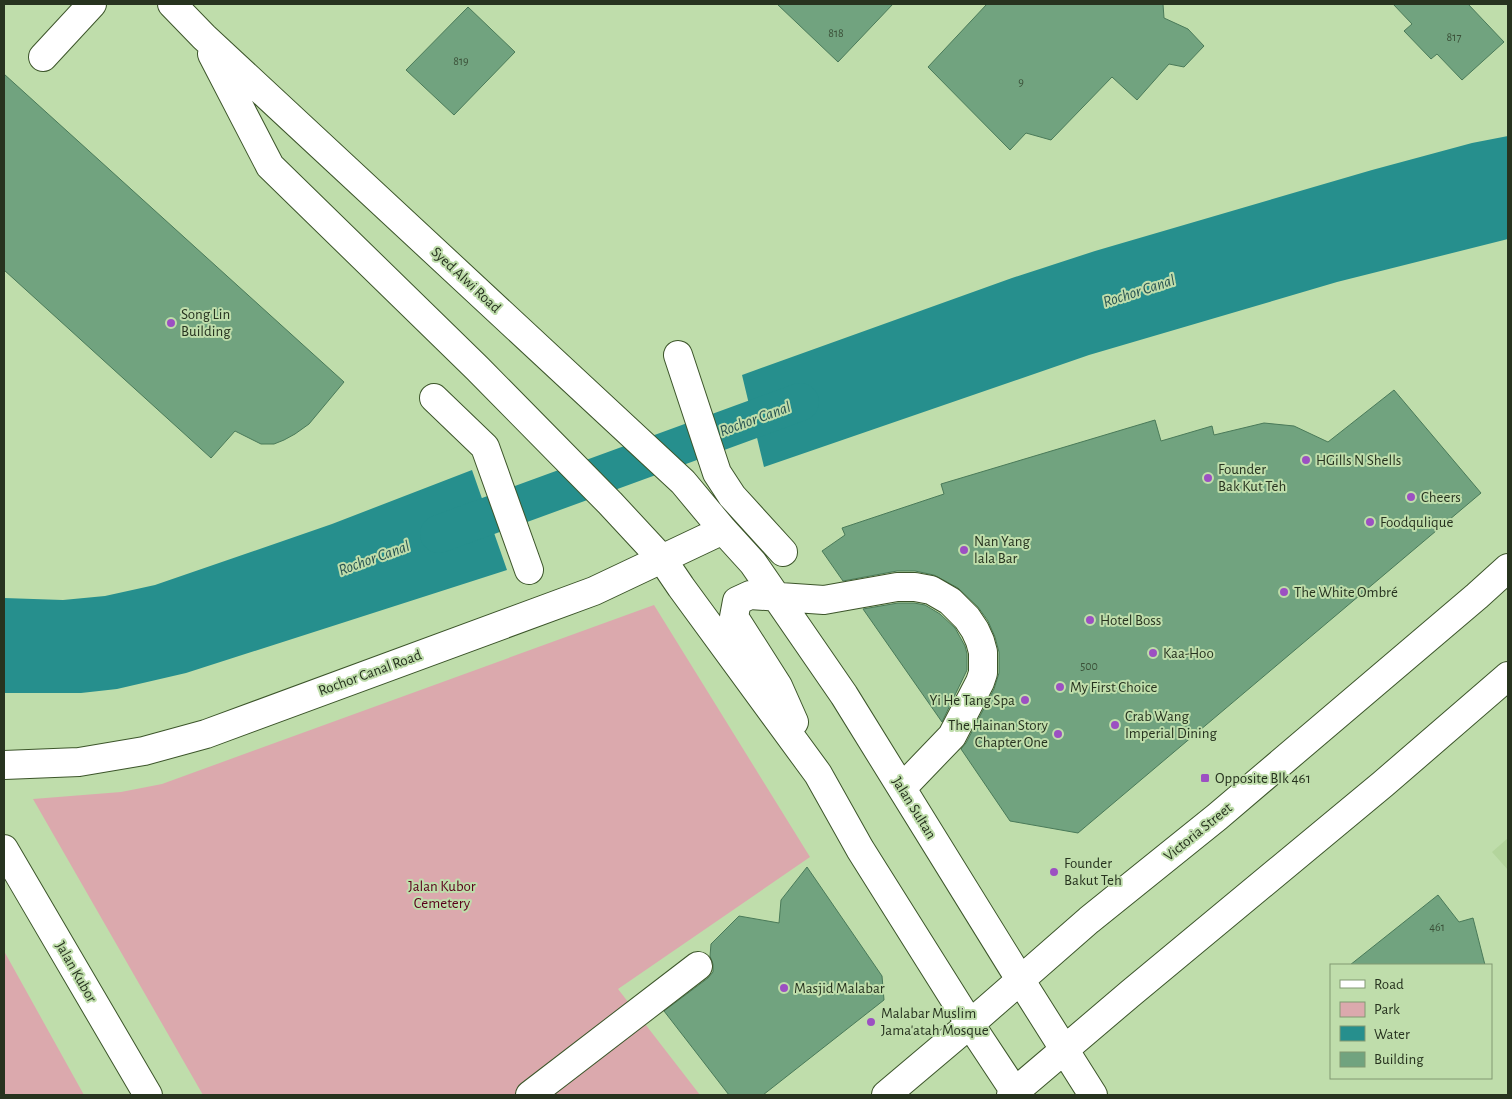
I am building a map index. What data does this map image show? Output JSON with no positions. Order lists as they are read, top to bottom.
{
  "streets": {
    "street": [
      "Syed Alwi Road",
      "Rochor Canal Road",
      "Jalan Sultan",
      "Victoria Street",
      "Jalan Kubor"
    ]
  },
  "crossings": [
    ["Syed Alwi Road", "Rochor Canal Road"],
    ["Syed Alwi Road", "Jalan Sultan"],
    ["Rochor Canal Road", "Jalan Sultan"],
    ["Jalan Sultan", "Victoria Street"]
  ],
  "water": ["Rochor Canal"],
  "parks": ["Jalan Kubor Cemetery"],
  "places": {
    "other": [
      "Song Lin Building",
      "HGills N Shells",
      "Founder Bak Kut Teh",
      "Cheers",
      "Foodqulique",
      "Nan Yang lala Bar",
      "The White Ombré",
      "Hotel Boss",
      "Kaa-Hoo",
      "My First Choice",
      "Yi He Tang Spa",
      "Crab Wang Imperial Dining",
      "The Hainan Story Chapter One",
      "Founder Bakut Teh",
      "Masjid Malabar",
      "Malabar Muslim Jama'atah Mosque"
    ],
    "transit": ["Opposite Blk 461"]
  },
  "house_numbers": [
    "818",
    "817",
    "819",
    "9",
    "500",
    "461"
  ],
  "legend": [
    "Road",
    "Park",
    "Water",
    "Building"
  ]
}
